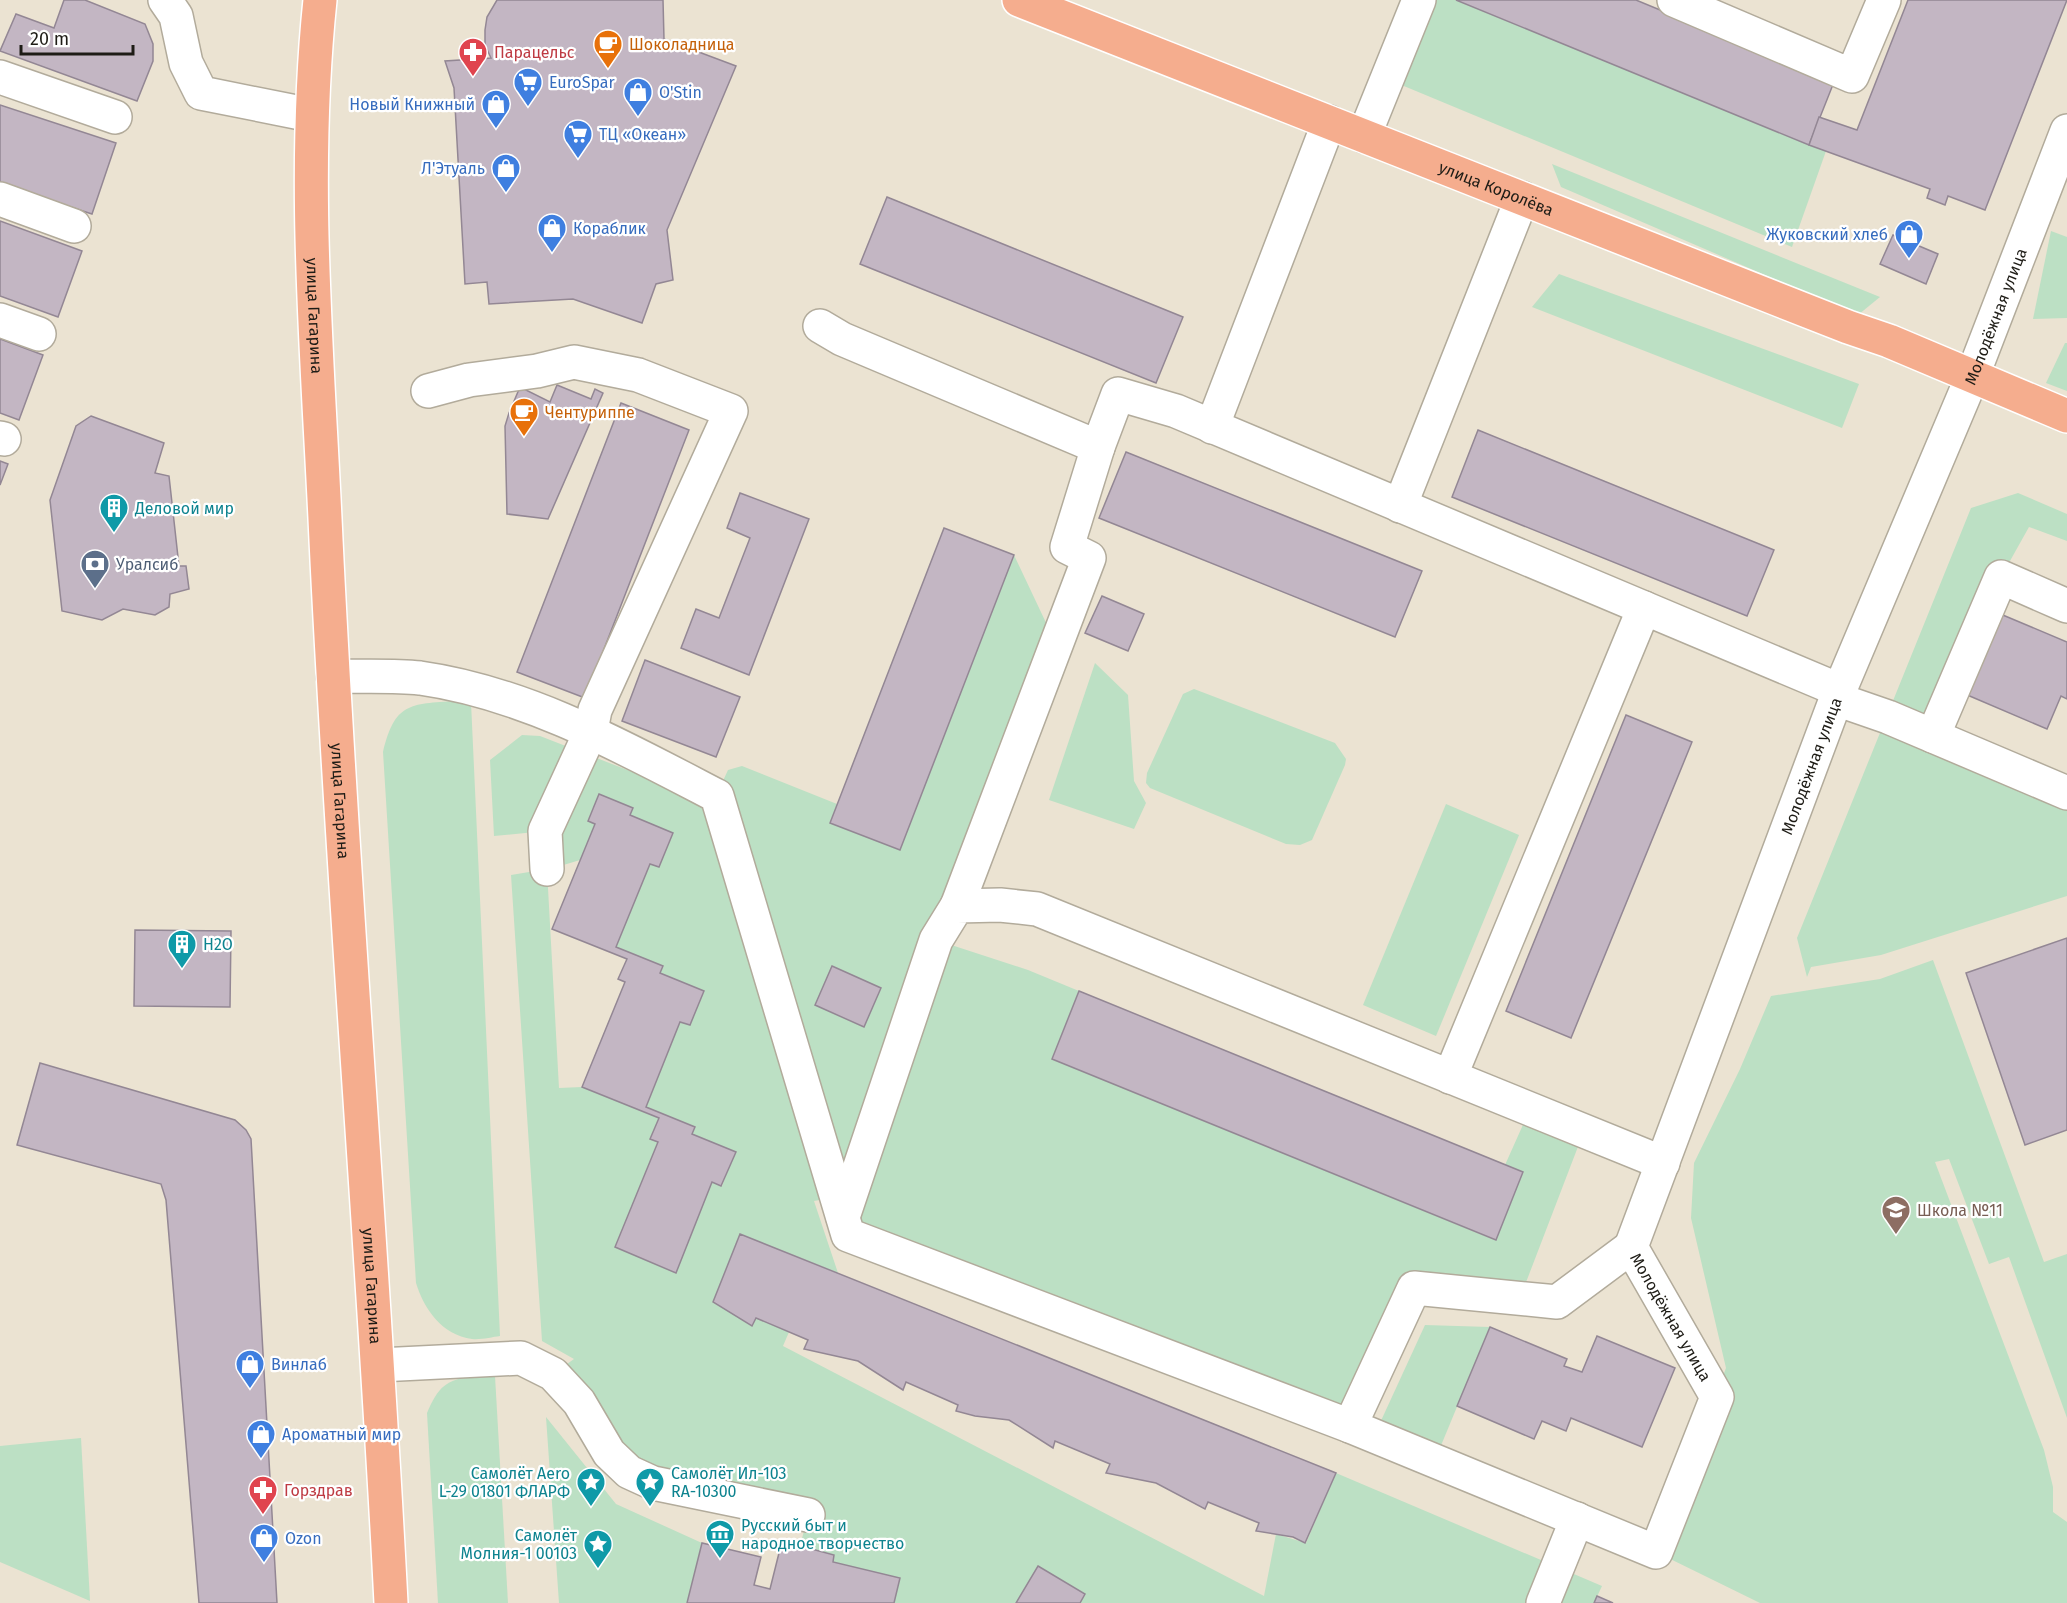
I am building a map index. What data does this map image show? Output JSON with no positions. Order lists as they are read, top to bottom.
{
  "streets": {
    "main road": ["улица Королёва", "улица Гагарина"],
    "street": ["Молодёжная улица"]
  },
  "crossings": [
    ["улица Королёва", "Молодёжная улица"]
  ],
  "places": {
    "cafe": ["Шоколадница", "Чентуриппе"],
    "pharmacy": ["Парацельс", "Горздрав"],
    "supermarket": ["EuroSpar", "ТЦ «Океан»"],
    "shop": [
      "O'Stin",
      "Новый Книжный",
      "Л'Этуаль",
      "Кораблик",
      "Жуковский хлеб",
      "Винлаб",
      "Ароматный мир",
      "Ozon"
    ],
    "building": ["Деловой мир", "H2O"],
    "bank": ["Уралсиб"],
    "school or university": ["Школа №11"],
    "place": ["Самолёт Aero L-29 01801 ФЛАРФ", "Самолёт Ил-103 RA-10300", "Самолёт Молния-1 00103"],
    "museum": ["Русский быт и народное творчество"]
  },
  "scale_bar": "20 m"
}
